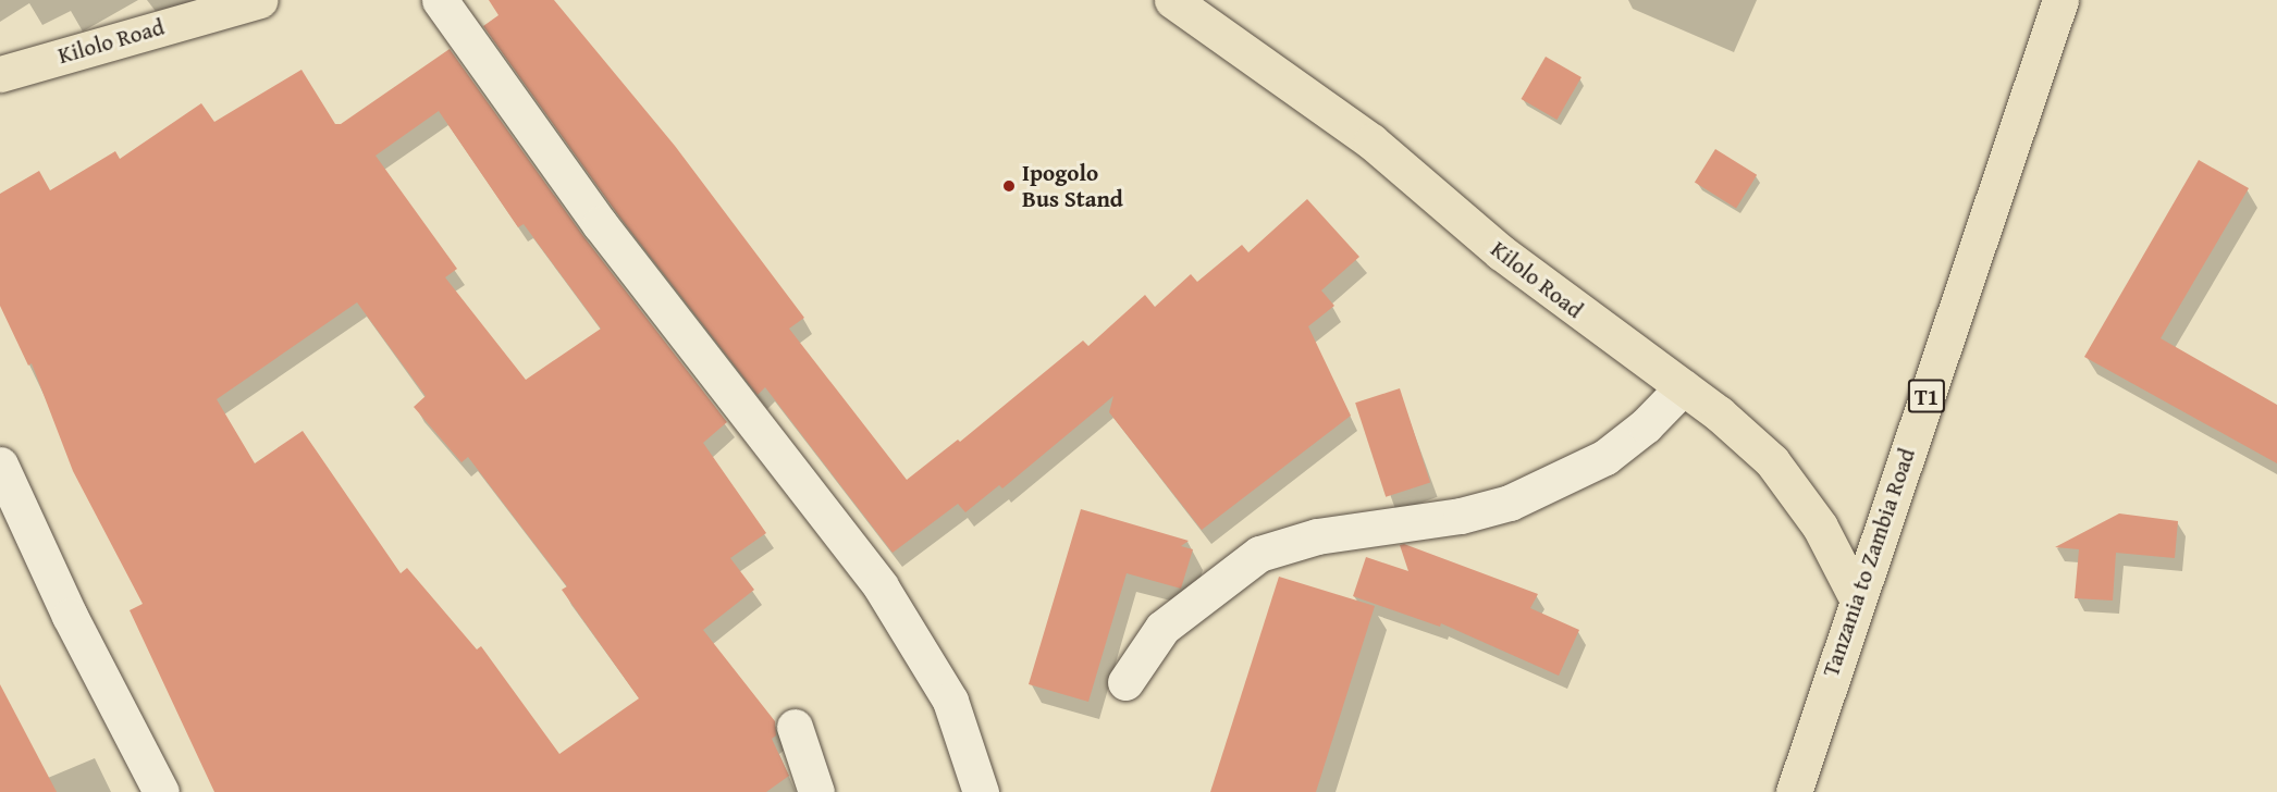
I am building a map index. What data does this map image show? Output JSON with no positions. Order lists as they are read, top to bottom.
{
  "streets": {
    "main road": ["Kilolo Road", "T1", "Tanzania to Zambia Road"]
  },
  "crossings": [
    ["Kilolo Road", "Tanzania to Zambia Road"]
  ],
  "places": ["Ipogolo Bus Stand"]
}
